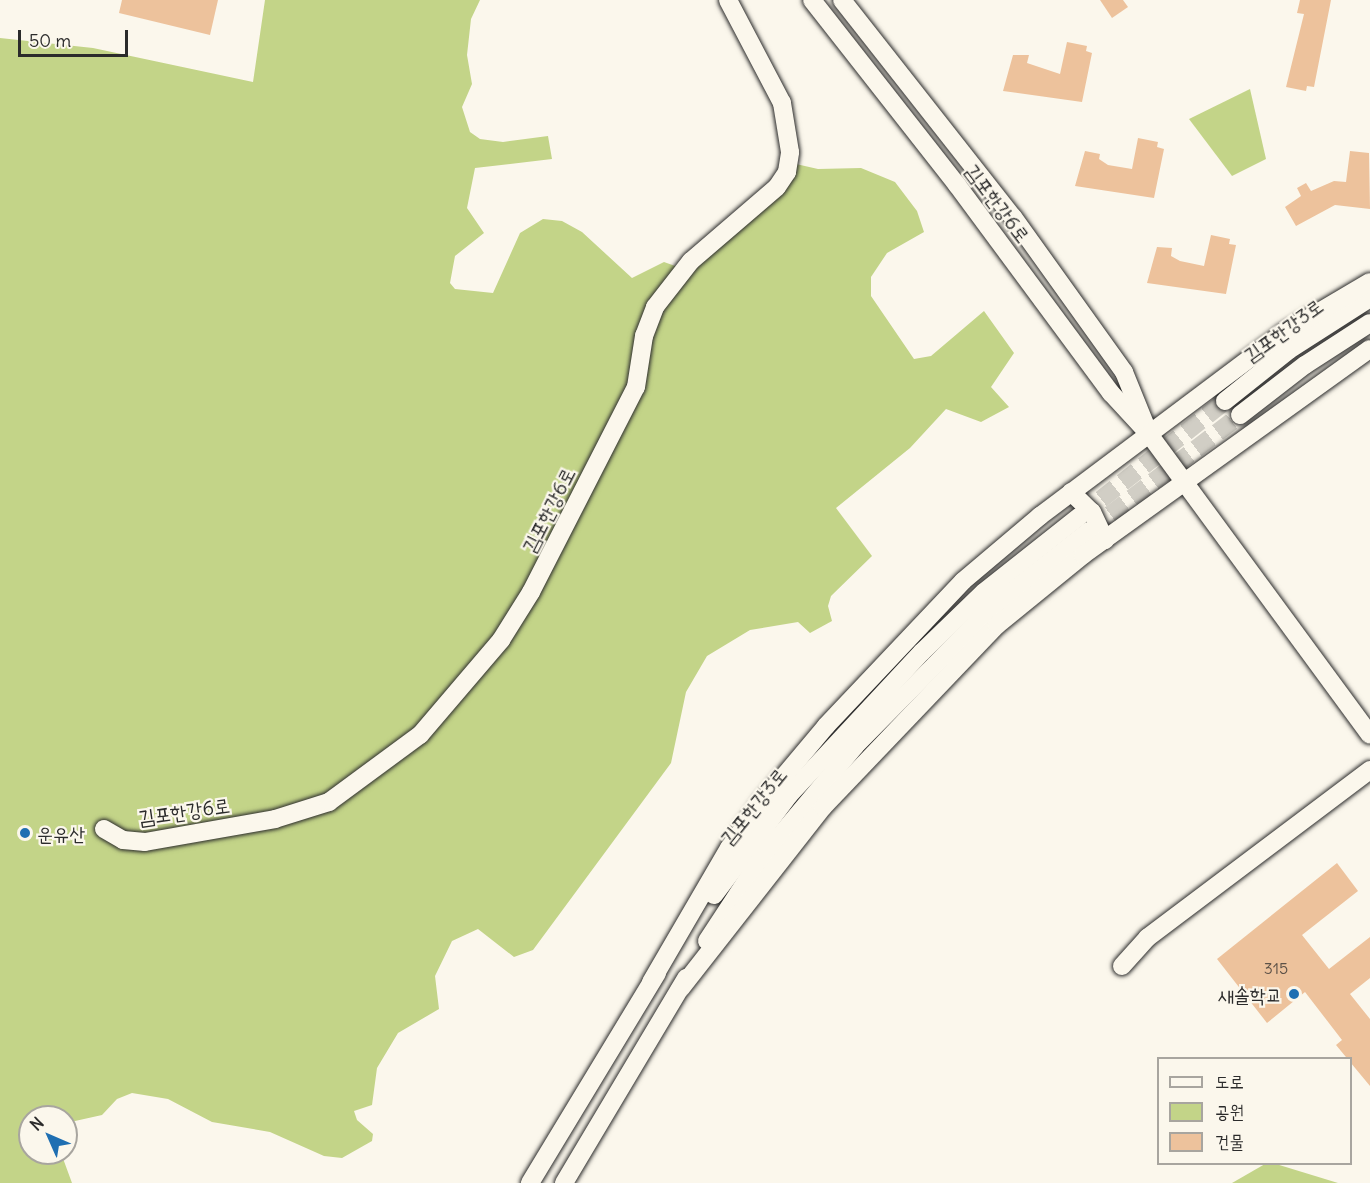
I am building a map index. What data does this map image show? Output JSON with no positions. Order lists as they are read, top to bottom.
{
  "streets": {
    "street": ["김포한강6로", "김포한강3로"]
  },
  "places": ["운유산", "새솔학교"],
  "house_numbers": ["315"],
  "legend": ["도로", "공원", "건물"],
  "scale_bar": "50 m",
  "north": "top left"
}
